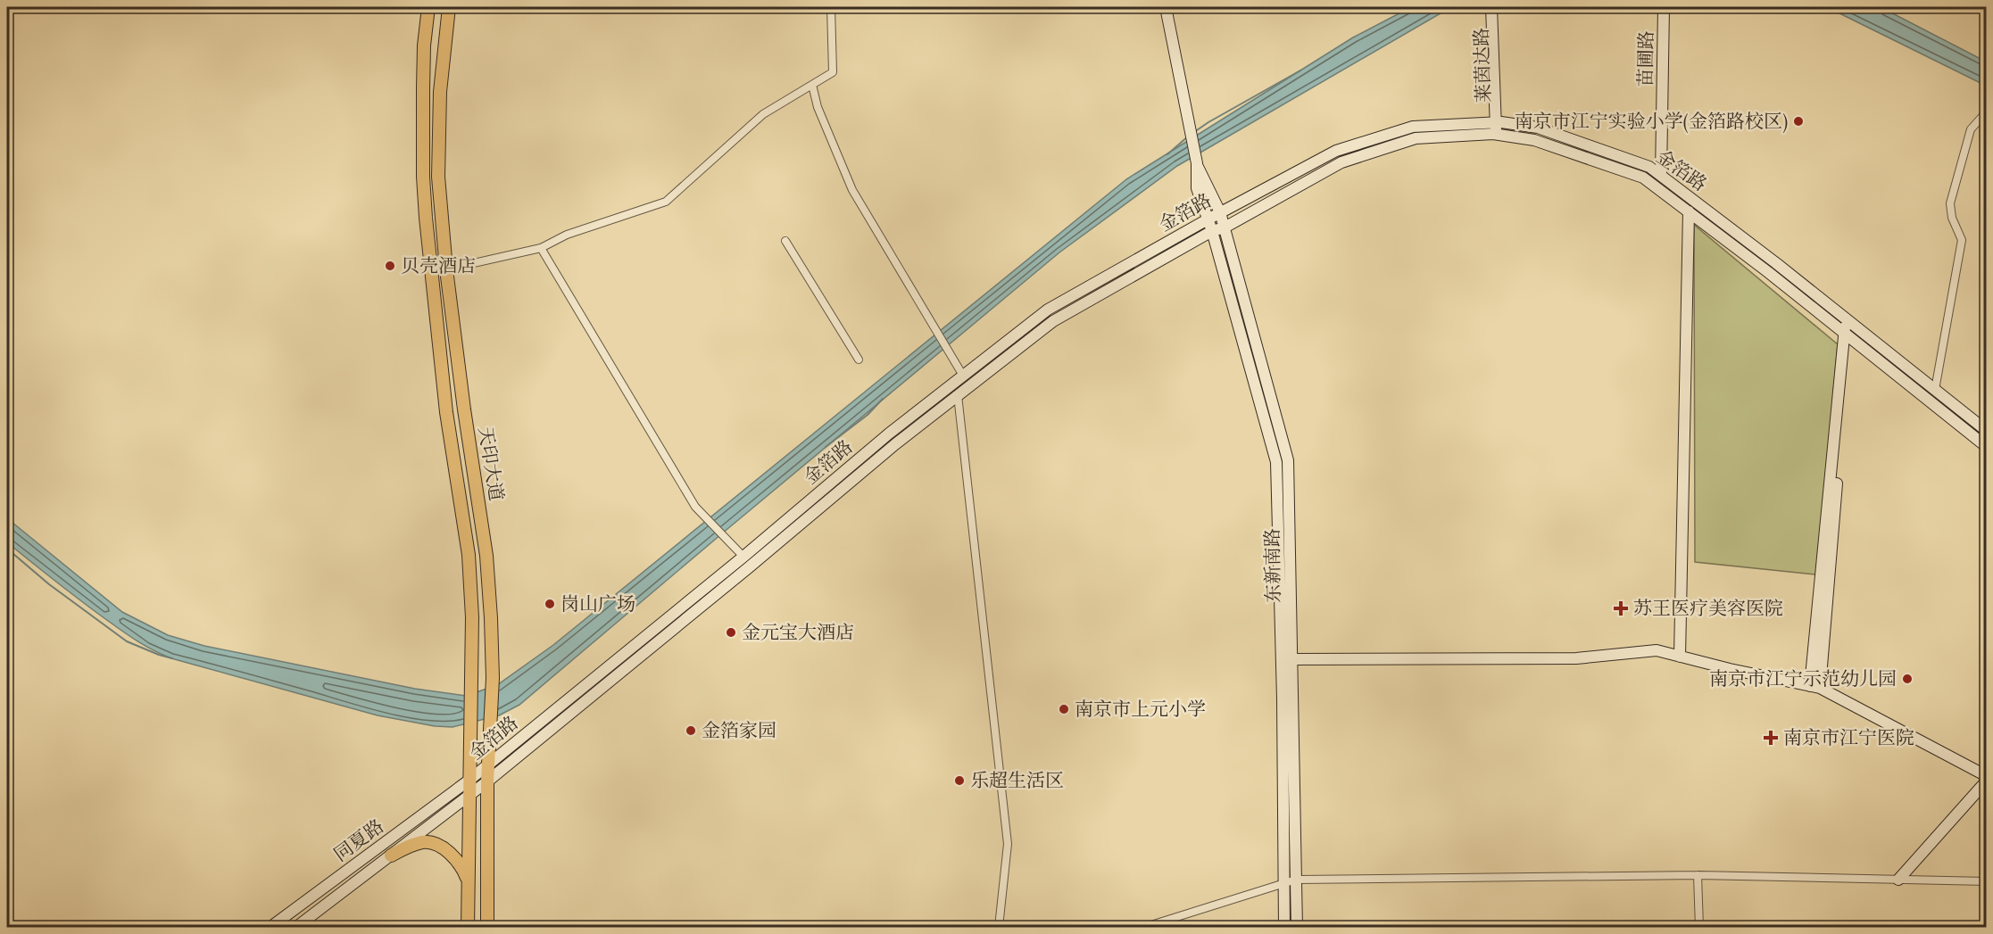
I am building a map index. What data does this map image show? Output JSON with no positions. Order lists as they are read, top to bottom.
{
  "streets": {
    "main road": [
      "苗圃路",
      "莱茵达路",
      "金箔路",
      "天印大道",
      "东新南路",
      "同夏路"
    ]
  },
  "crossings": [
    ["苗圃路", "金箔路"],
    ["莱茵达路", "金箔路"],
    ["金箔路", "天印大道"],
    ["金箔路", "东新南路"],
    ["金箔路", "同夏路"],
    ["天印大道", "同夏路"]
  ],
  "places": {
    "other": [
      "南京市江宁实验小学(金箔路校区)",
      "贝壳酒店",
      "岗山广场",
      "金元宝大酒店",
      "南京市江宁示范幼儿园",
      "南京市上元小学",
      "金箔家园",
      "乐超生活区"
    ],
    "health": ["苏王医疗美容医院", "南京市江宁医院"]
  }
}
